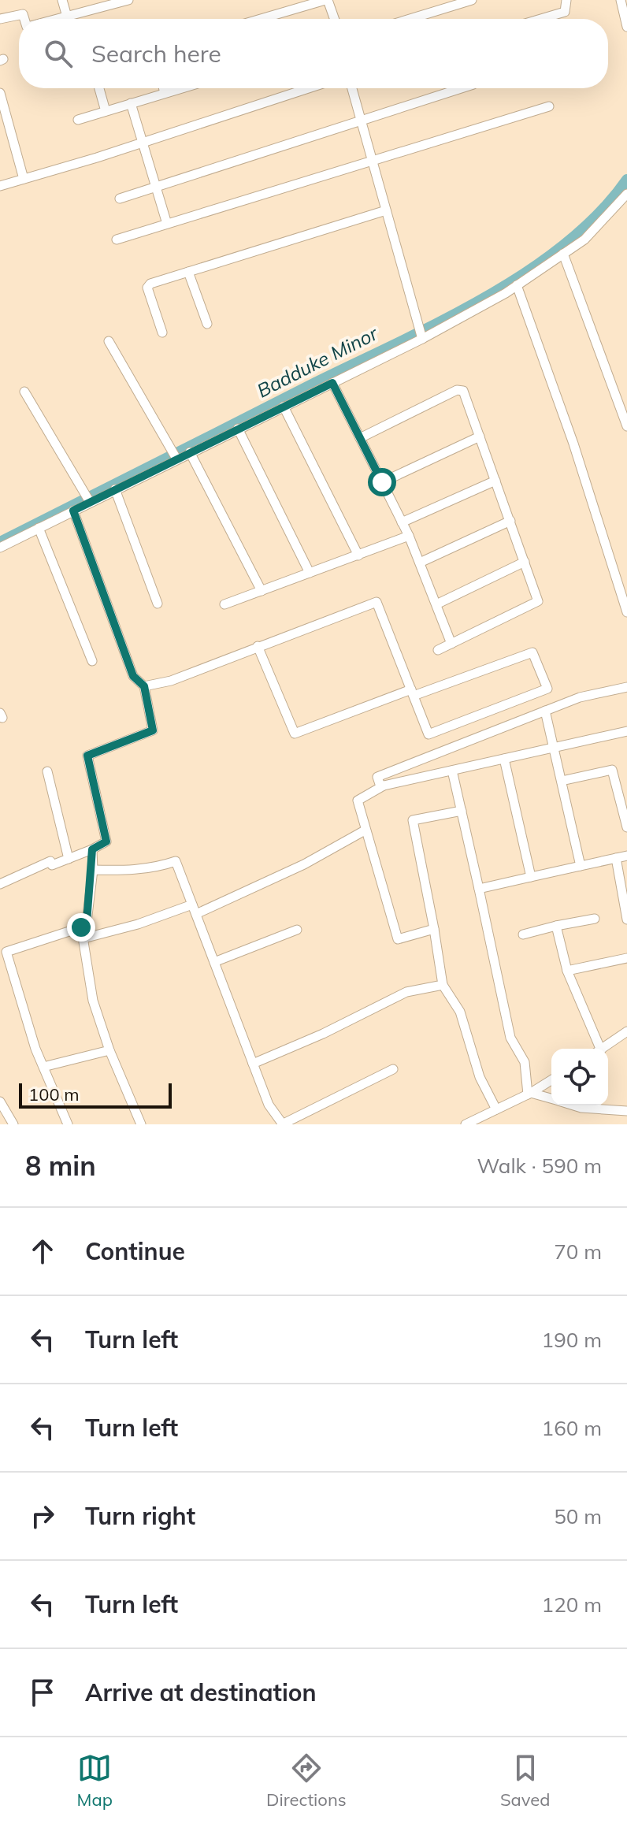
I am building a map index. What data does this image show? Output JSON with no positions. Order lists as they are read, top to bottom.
{
  "water": ["Badduke Minor"],
  "scale_bar": "100 m",
  "page": {
    "search": "Search here",
    "scale": "100 m",
    "heading": ["8 min", "Walk · 590 m"],
    "list": [
      ["Continue", "70 m"],
      ["Turn left", "190 m"],
      ["Turn left", "160 m"],
      ["Turn right", "50 m"],
      ["Turn left", "120 m"],
      "Arrive at destination"
    ],
    "nav": ["Map", "Directions", "Saved"]
  }
}
